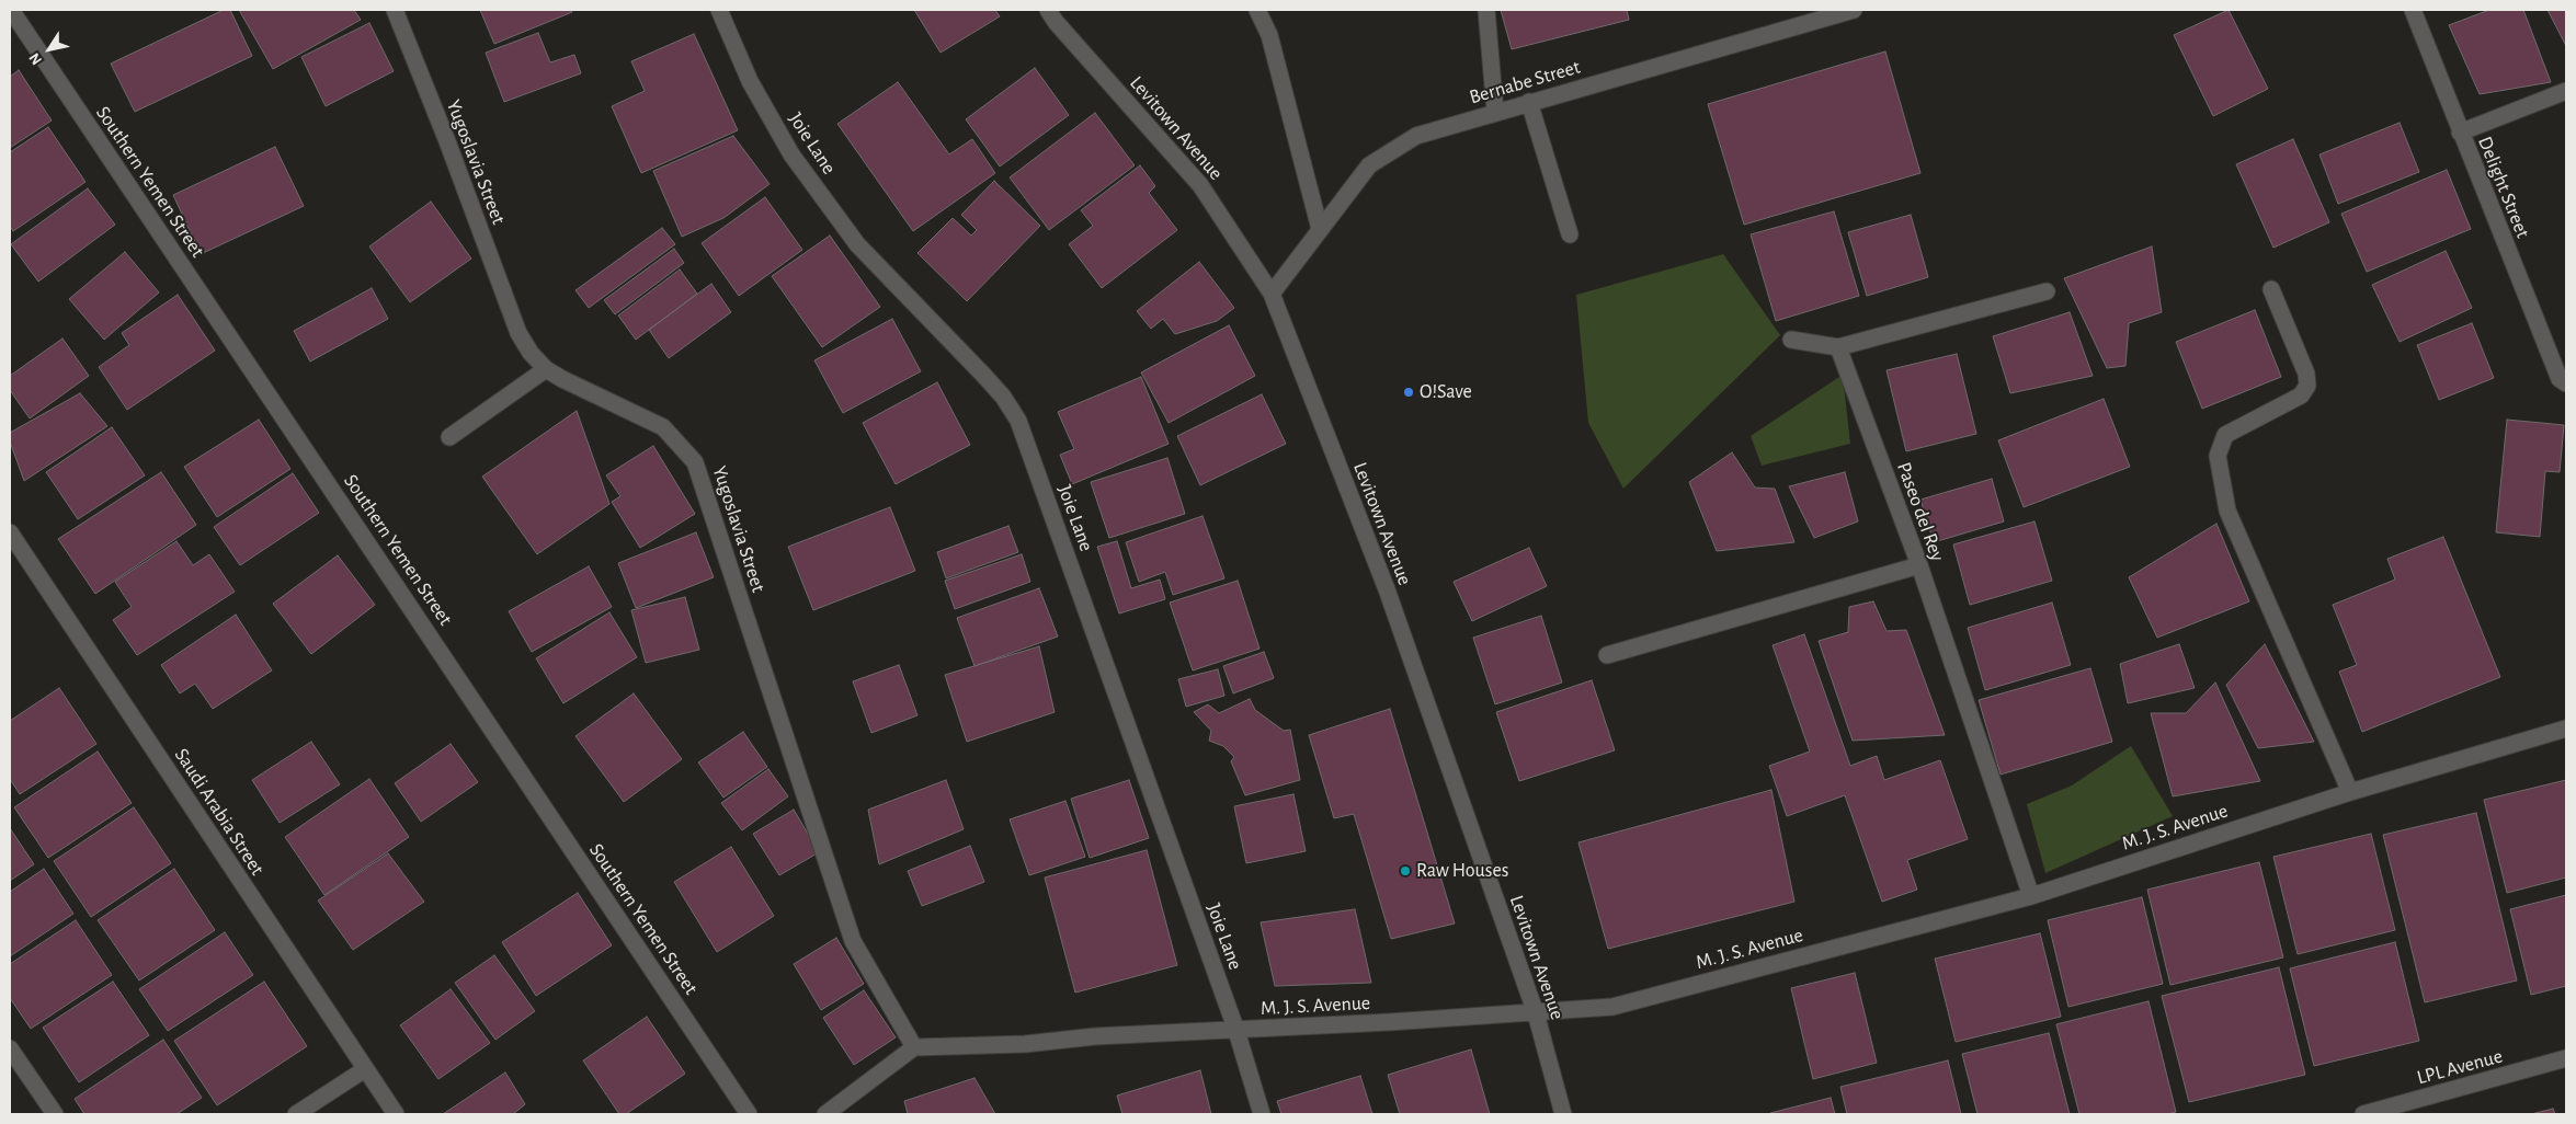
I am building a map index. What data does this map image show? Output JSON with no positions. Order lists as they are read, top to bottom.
{
  "streets": {
    "street": [
      "Bernabe Street",
      "Levitown Avenue",
      "Joie Lane",
      "Yugoslavia Street",
      "Southern Yemen Street",
      "Delight Street",
      "Paseo del Rey",
      "Saudi Arabia Street",
      "M. J. S. Avenue",
      "LPL Avenue"
    ]
  },
  "crossings": [
    ["Bernabe Street", "Levitown Avenue"],
    ["Levitown Avenue", "M. J. S. Avenue"],
    ["Joie Lane", "M. J. S. Avenue"],
    ["Yugoslavia Street", "M. J. S. Avenue"],
    ["Paseo del Rey", "M. J. S. Avenue"]
  ],
  "places": ["O!Save", "Raw Houses"],
  "north": "bottom left"
}
